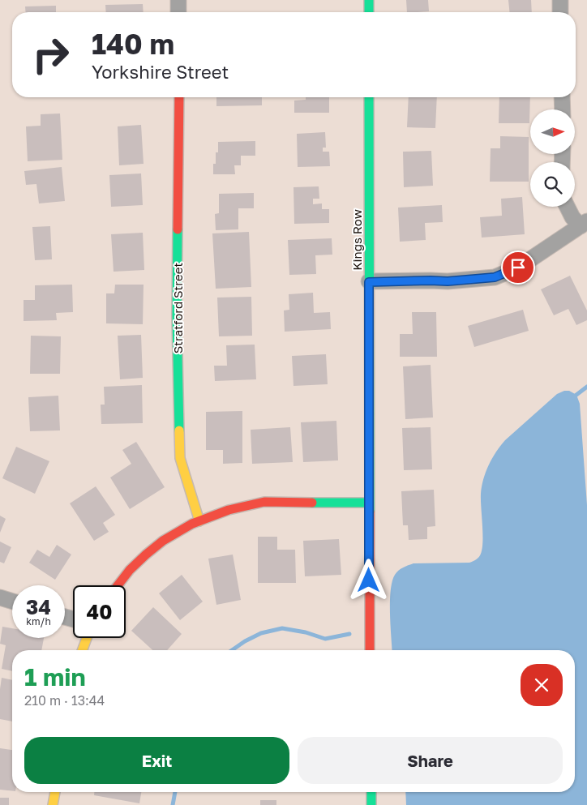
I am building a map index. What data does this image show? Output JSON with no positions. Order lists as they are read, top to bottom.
{
  "streets": {
    "street": ["Kings Row", "Stratford Street"]
  },
  "north": "right",
  "page": {
    "turn": ["140 m", "Yorkshire Street"],
    "speed": "34 km/h",
    "limit": "40",
    "heading": ["1 min", "210 m · 13:44"],
    "buttons": ["Exit", "Share"]
  }
}
